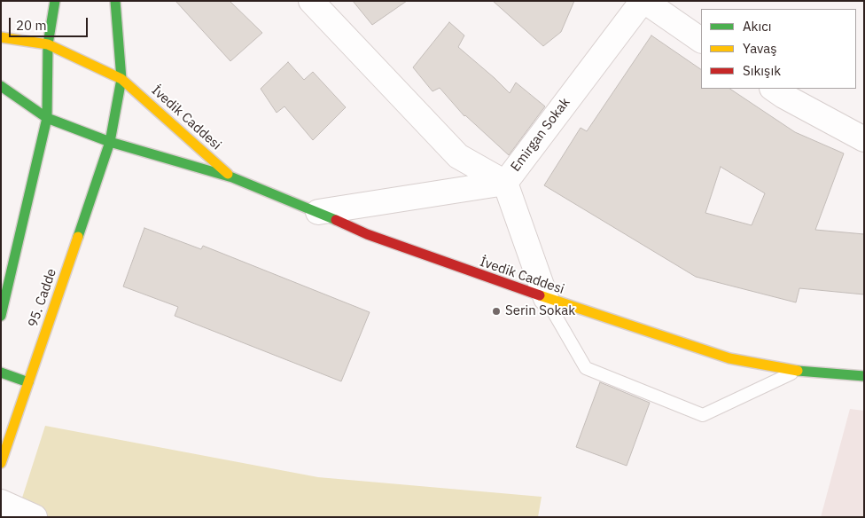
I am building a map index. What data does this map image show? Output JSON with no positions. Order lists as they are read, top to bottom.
{
  "streets": {
    "main road": ["İvedik Caddesi", "95. Cadde"],
    "street": ["Emirgan Sokak"]
  },
  "crossings": [
    ["İvedik Caddesi", "Emirgan Sokak"],
    ["İvedik Caddesi", "95. Cadde"]
  ],
  "places": ["Serin Sokak"],
  "legend": ["Akıcı", "Yavaş", "Sıkışık"],
  "scale_bar": "20 m"
}
